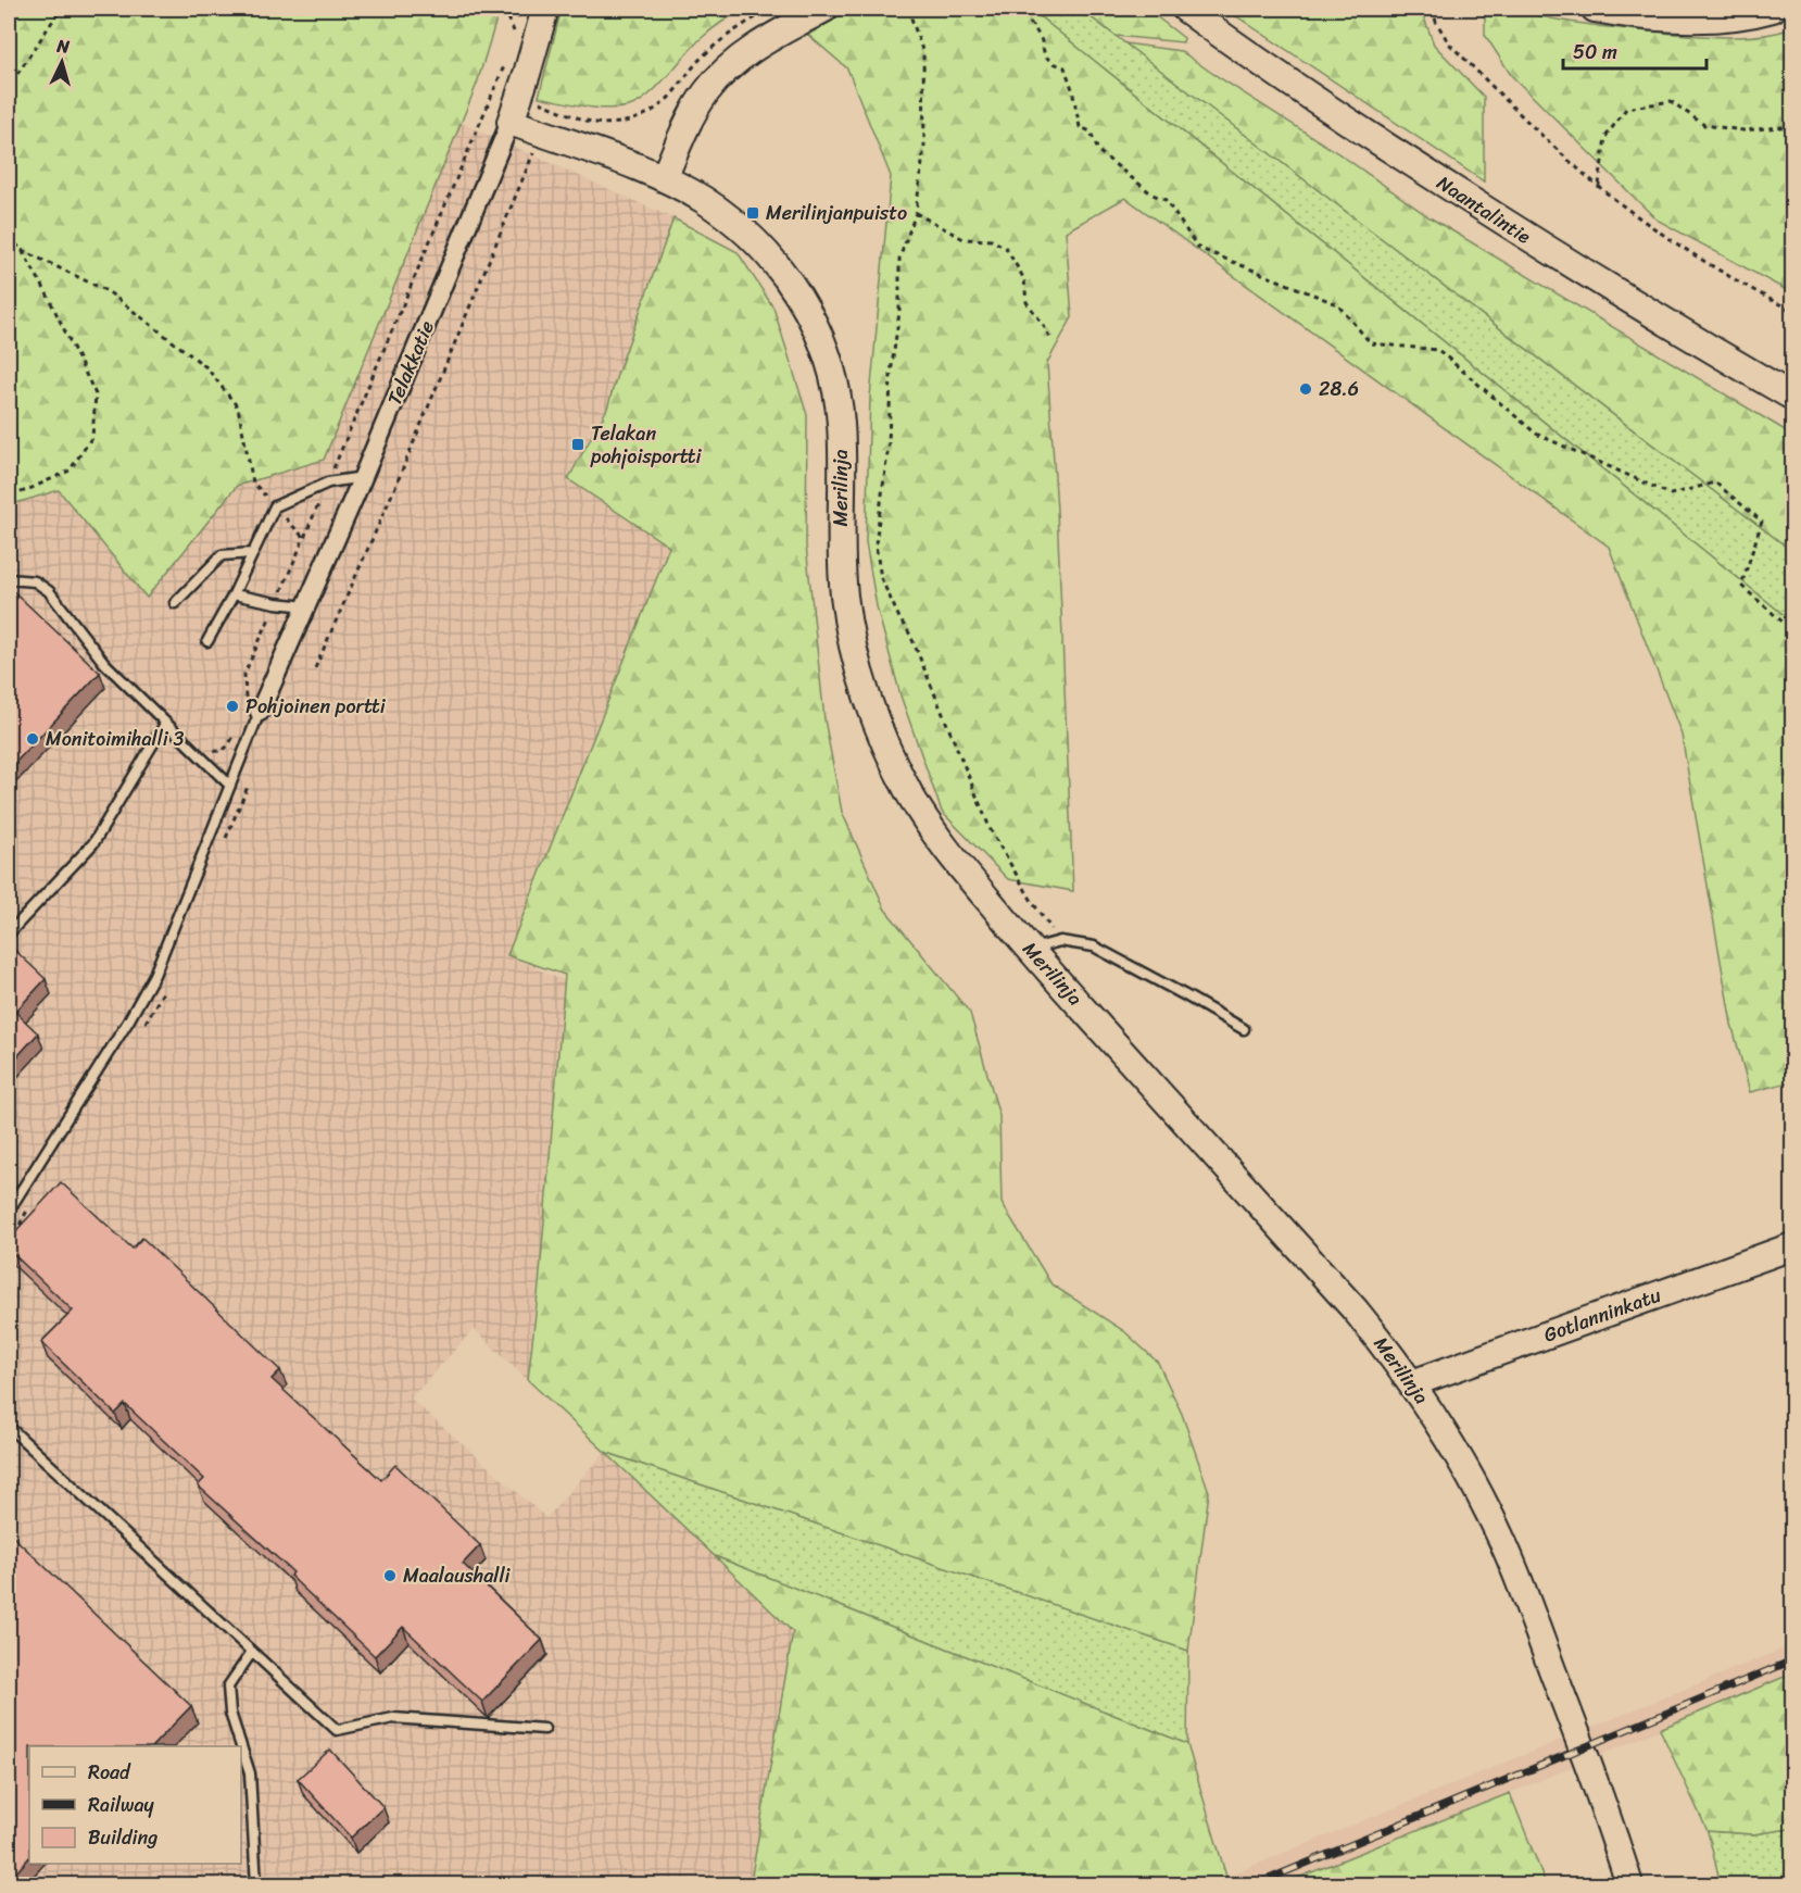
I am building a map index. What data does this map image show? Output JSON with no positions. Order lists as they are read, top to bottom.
{
  "streets": {
    "street": [
      "Naantalintie",
      "Telakkatie",
      "Merilinja",
      "Gotlanninkatu"
    ]
  },
  "crossings": [
    ["Telakkatie", "Merilinja"],
    ["Merilinja", "Gotlanninkatu"]
  ],
  "places": {
    "transit": ["Merilinjanpuisto", "Telakan pohjoisportti"],
    "other": [
      "28.6",
      "Pohjoinen portti",
      "Monitoimihalli 3",
      "Maalaushalli"
    ]
  },
  "legend": ["Road", "Railway", "Building"],
  "scale_bar": "50 m",
  "north": "top"
}
